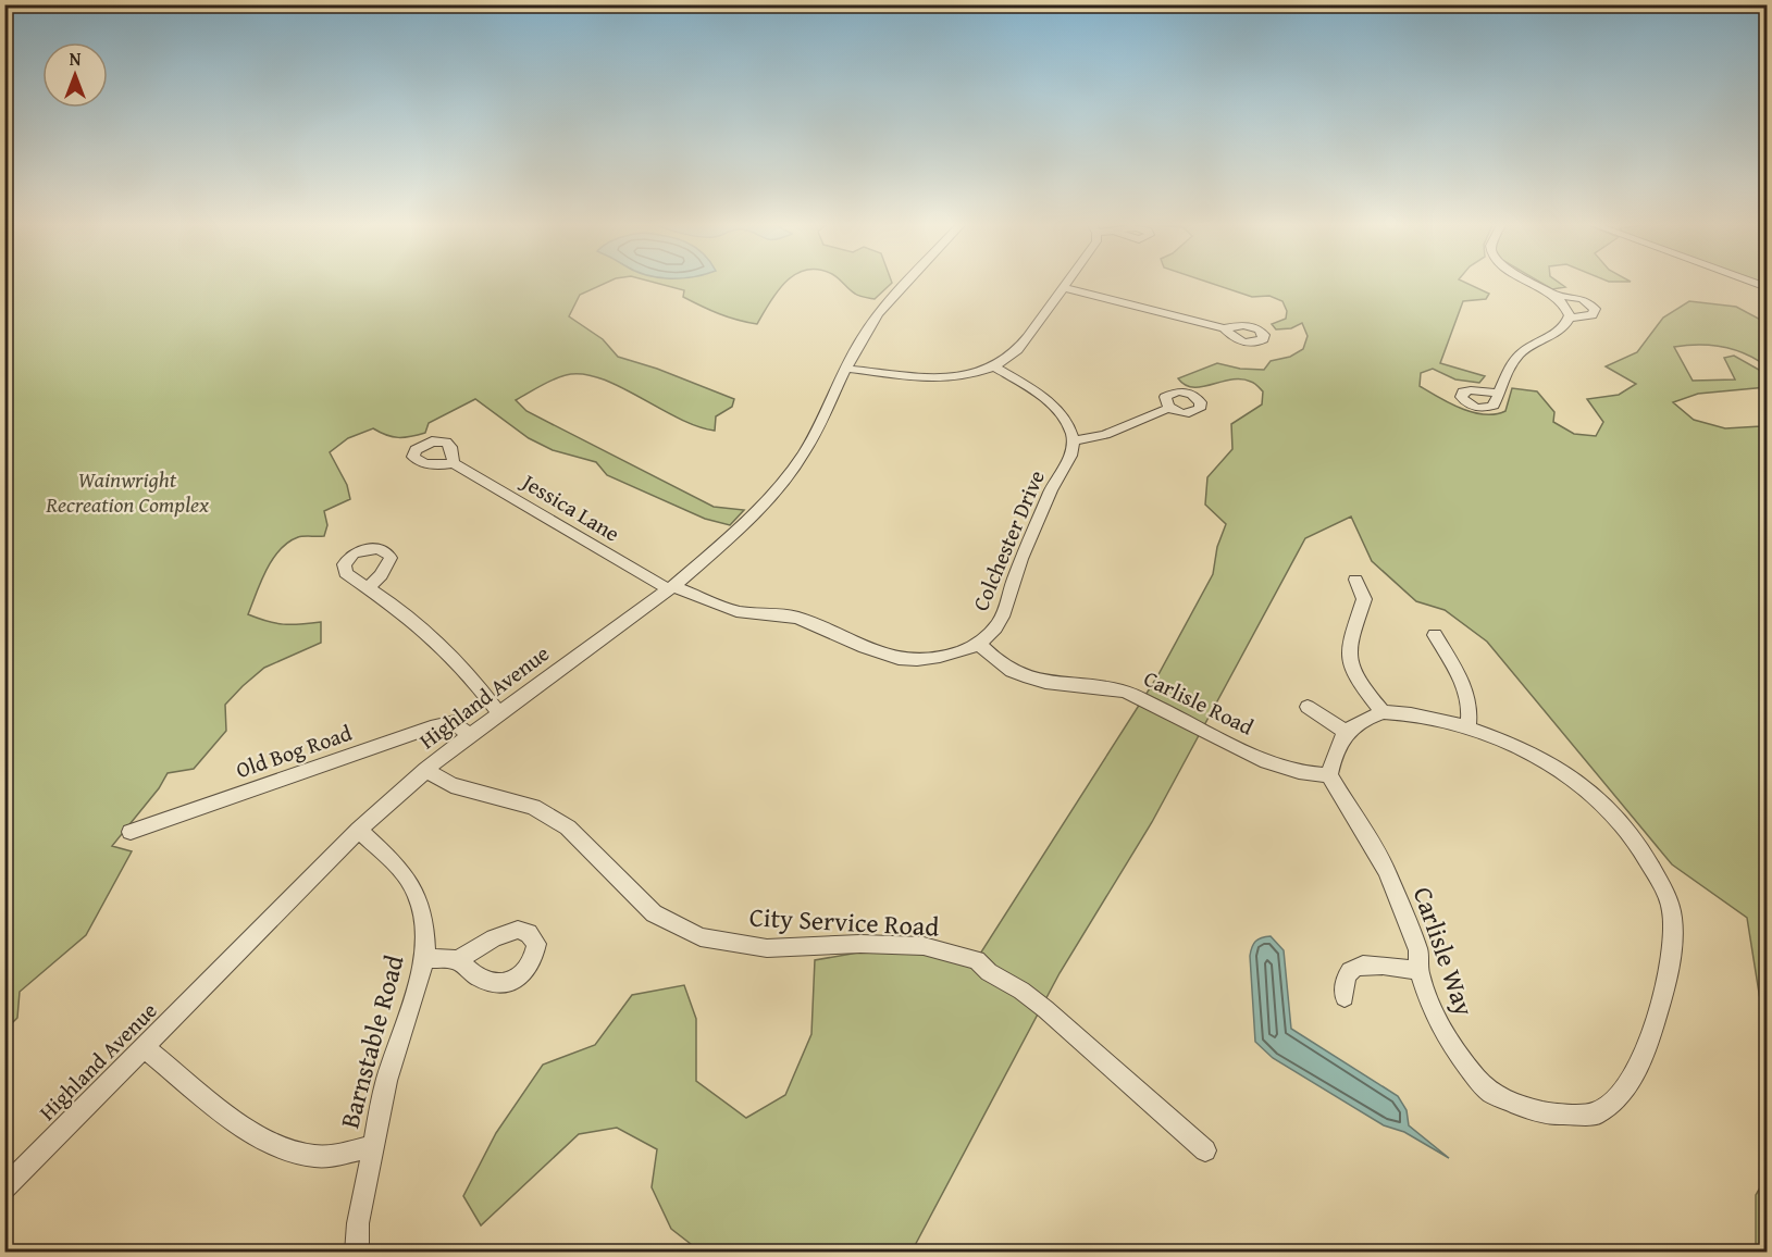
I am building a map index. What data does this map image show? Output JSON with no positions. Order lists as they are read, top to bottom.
{
  "streets": {
    "street": [
      "Jessica Lane",
      "Colchester Drive",
      "Highland Avenue",
      "Carlisle Road",
      "Old Bog Road",
      "City Service Road",
      "Carlisle Way",
      "Barnstable Road"
    ]
  },
  "crossings": [
    ["Jessica Lane", "Colchester Drive"],
    ["Jessica Lane", "Highland Avenue"],
    ["Colchester Drive", "Carlisle Road"],
    ["Highland Avenue", "Old Bog Road"],
    ["Highland Avenue", "City Service Road"],
    ["Highland Avenue", "Barnstable Road"],
    ["Carlisle Road", "Carlisle Way"]
  ],
  "parks": ["Wainwright Recreation Complex"],
  "north": "top"
}
